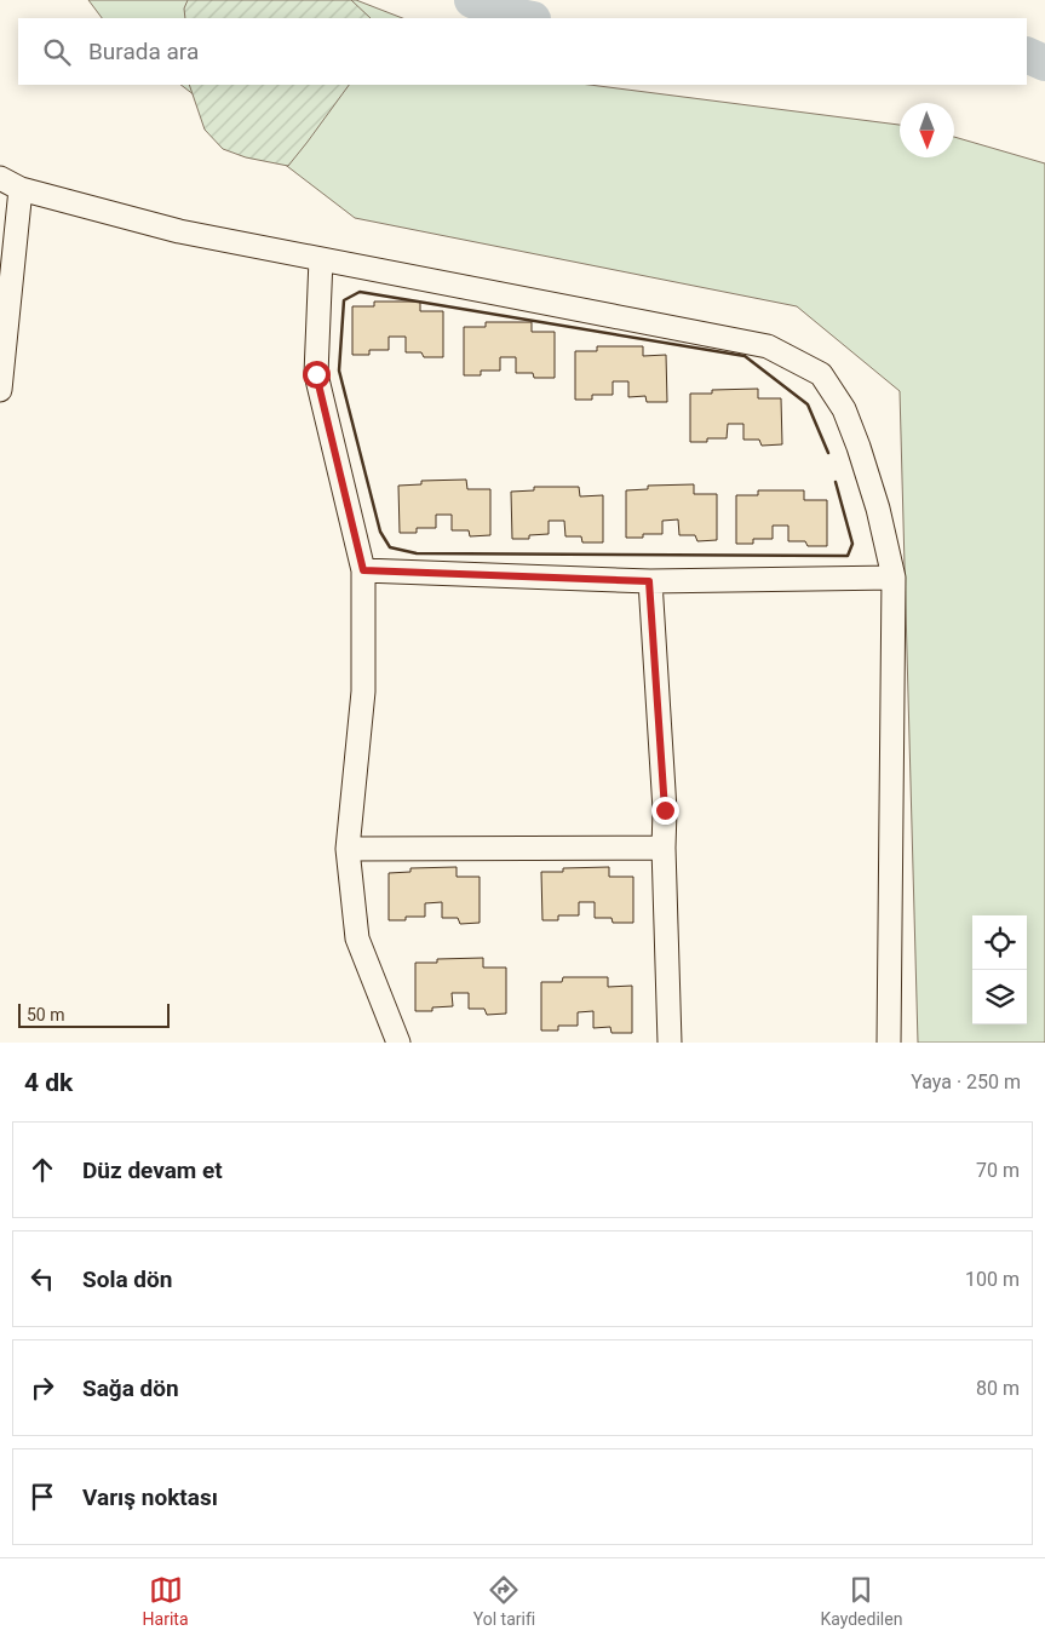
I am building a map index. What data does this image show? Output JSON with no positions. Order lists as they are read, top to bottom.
{
  "scale_bar": "50 m",
  "north": "bottom",
  "page": {
    "search": "Burada ara",
    "scale": "50 m",
    "heading": ["4 dk", "Yaya · 250 m"],
    "list": [
      ["Düz devam et", "70 m"],
      ["Sola dön", "100 m"],
      ["Sağa dön", "80 m"],
      "Varış noktası"
    ],
    "nav": ["Harita", "Yol tarifi", "Kaydedilen"]
  }
}
